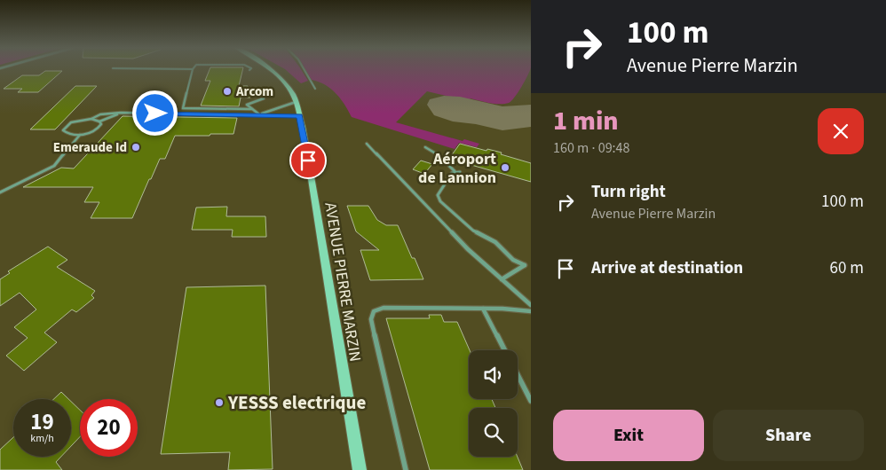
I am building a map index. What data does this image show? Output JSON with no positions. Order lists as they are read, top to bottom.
{
  "streets": {
    "main road": ["AVENUE PIERRE MARZIN"]
  },
  "places": [
    "Arcom",
    "Emeraude Id",
    "Aéroport de Lannion",
    "YESSS electrique"
  ],
  "page": {
    "turn": ["100 m", "Avenue Pierre Marzin"],
    "heading": ["1 min", "160 m · 09:48"],
    "list": [
      {
        "name": "Turn right",
        "note": "Avenue Pierre Marzin",
        "value": "100 m"
      },
      {
        "name": "Arrive at destination",
        "value": "60 m"
      }
    ],
    "speed": "19 km/h",
    "limit": "20",
    "buttons": ["Exit", "Share"]
  }
}
